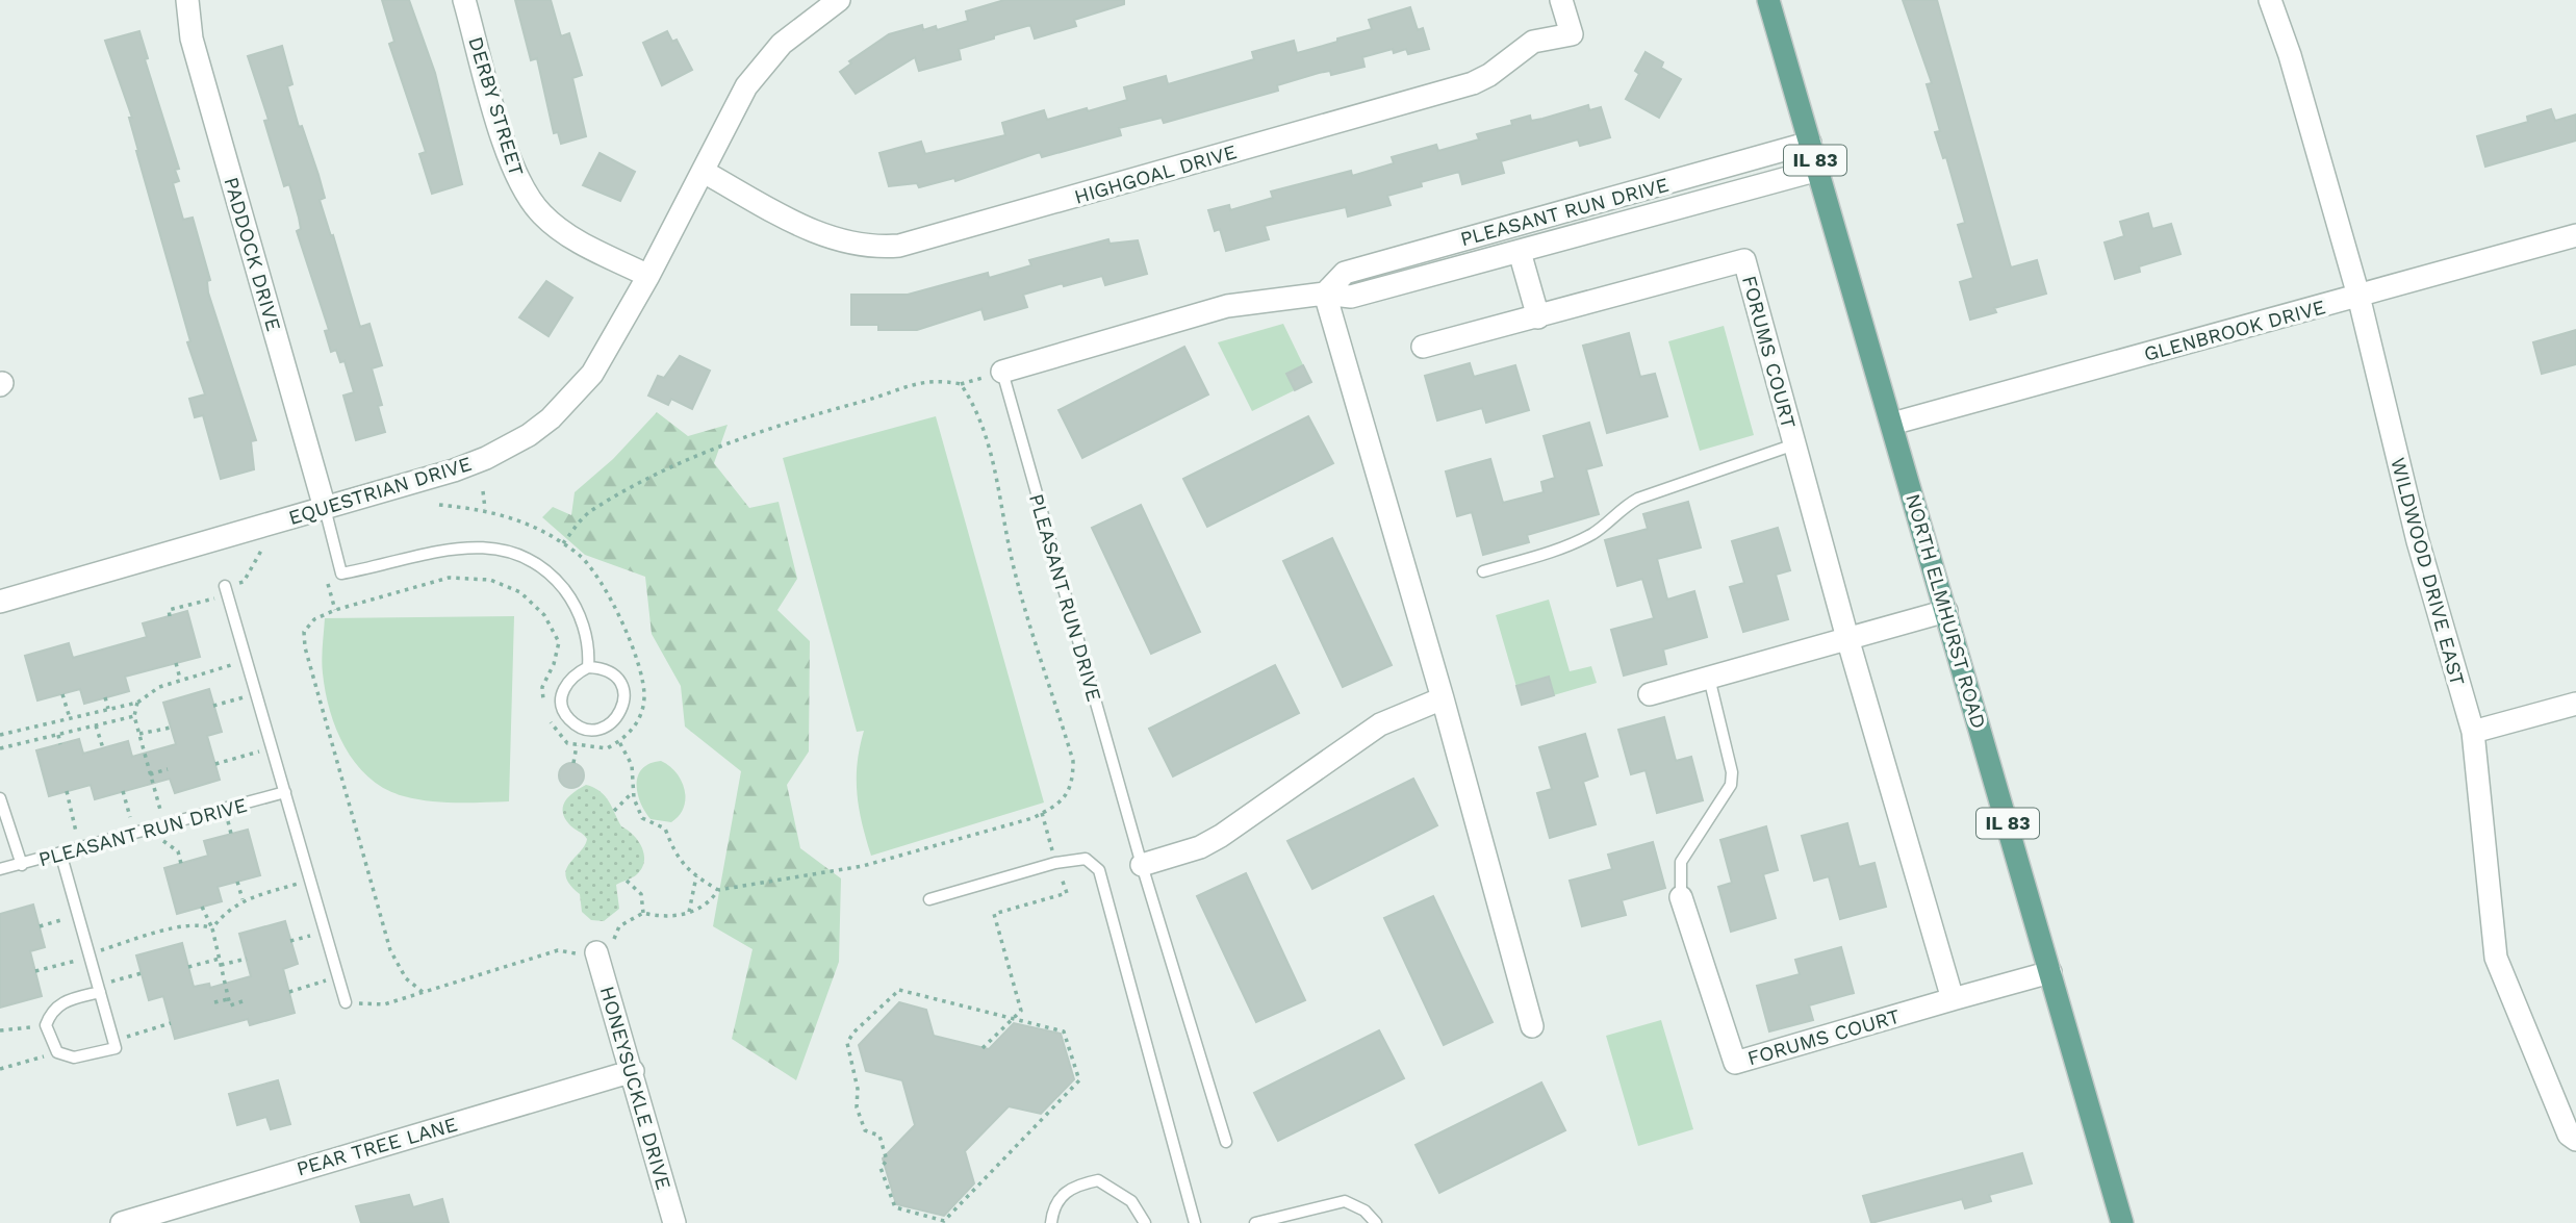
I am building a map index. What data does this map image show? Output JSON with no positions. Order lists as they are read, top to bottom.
{
  "streets": {
    "main road": ["IL 83", "NORTH ELMHURST ROAD"],
    "street": [
      "DERBY STREET",
      "HIGHGOAL DRIVE",
      "PLEASANT RUN DRIVE",
      "PADDOCK DRIVE",
      "GLENBROOK DRIVE",
      "FORUMS COURT",
      "EQUESTRIAN DRIVE",
      "WILDWOOD DRIVE EAST",
      "HONEYSUCKLE DRIVE",
      "PEAR TREE LANE"
    ]
  },
  "crossings": [
    ["DERBY STREET", "EQUESTRIAN DRIVE"],
    ["HIGHGOAL DRIVE", "EQUESTRIAN DRIVE"],
    ["PLEASANT RUN DRIVE", "NORTH ELMHURST ROAD"],
    ["PADDOCK DRIVE", "EQUESTRIAN DRIVE"],
    ["GLENBROOK DRIVE", "WILDWOOD DRIVE EAST"],
    ["GLENBROOK DRIVE", "NORTH ELMHURST ROAD"],
    ["FORUMS COURT", "NORTH ELMHURST ROAD"],
    ["HONEYSUCKLE DRIVE", "PEAR TREE LANE"]
  ]
}
